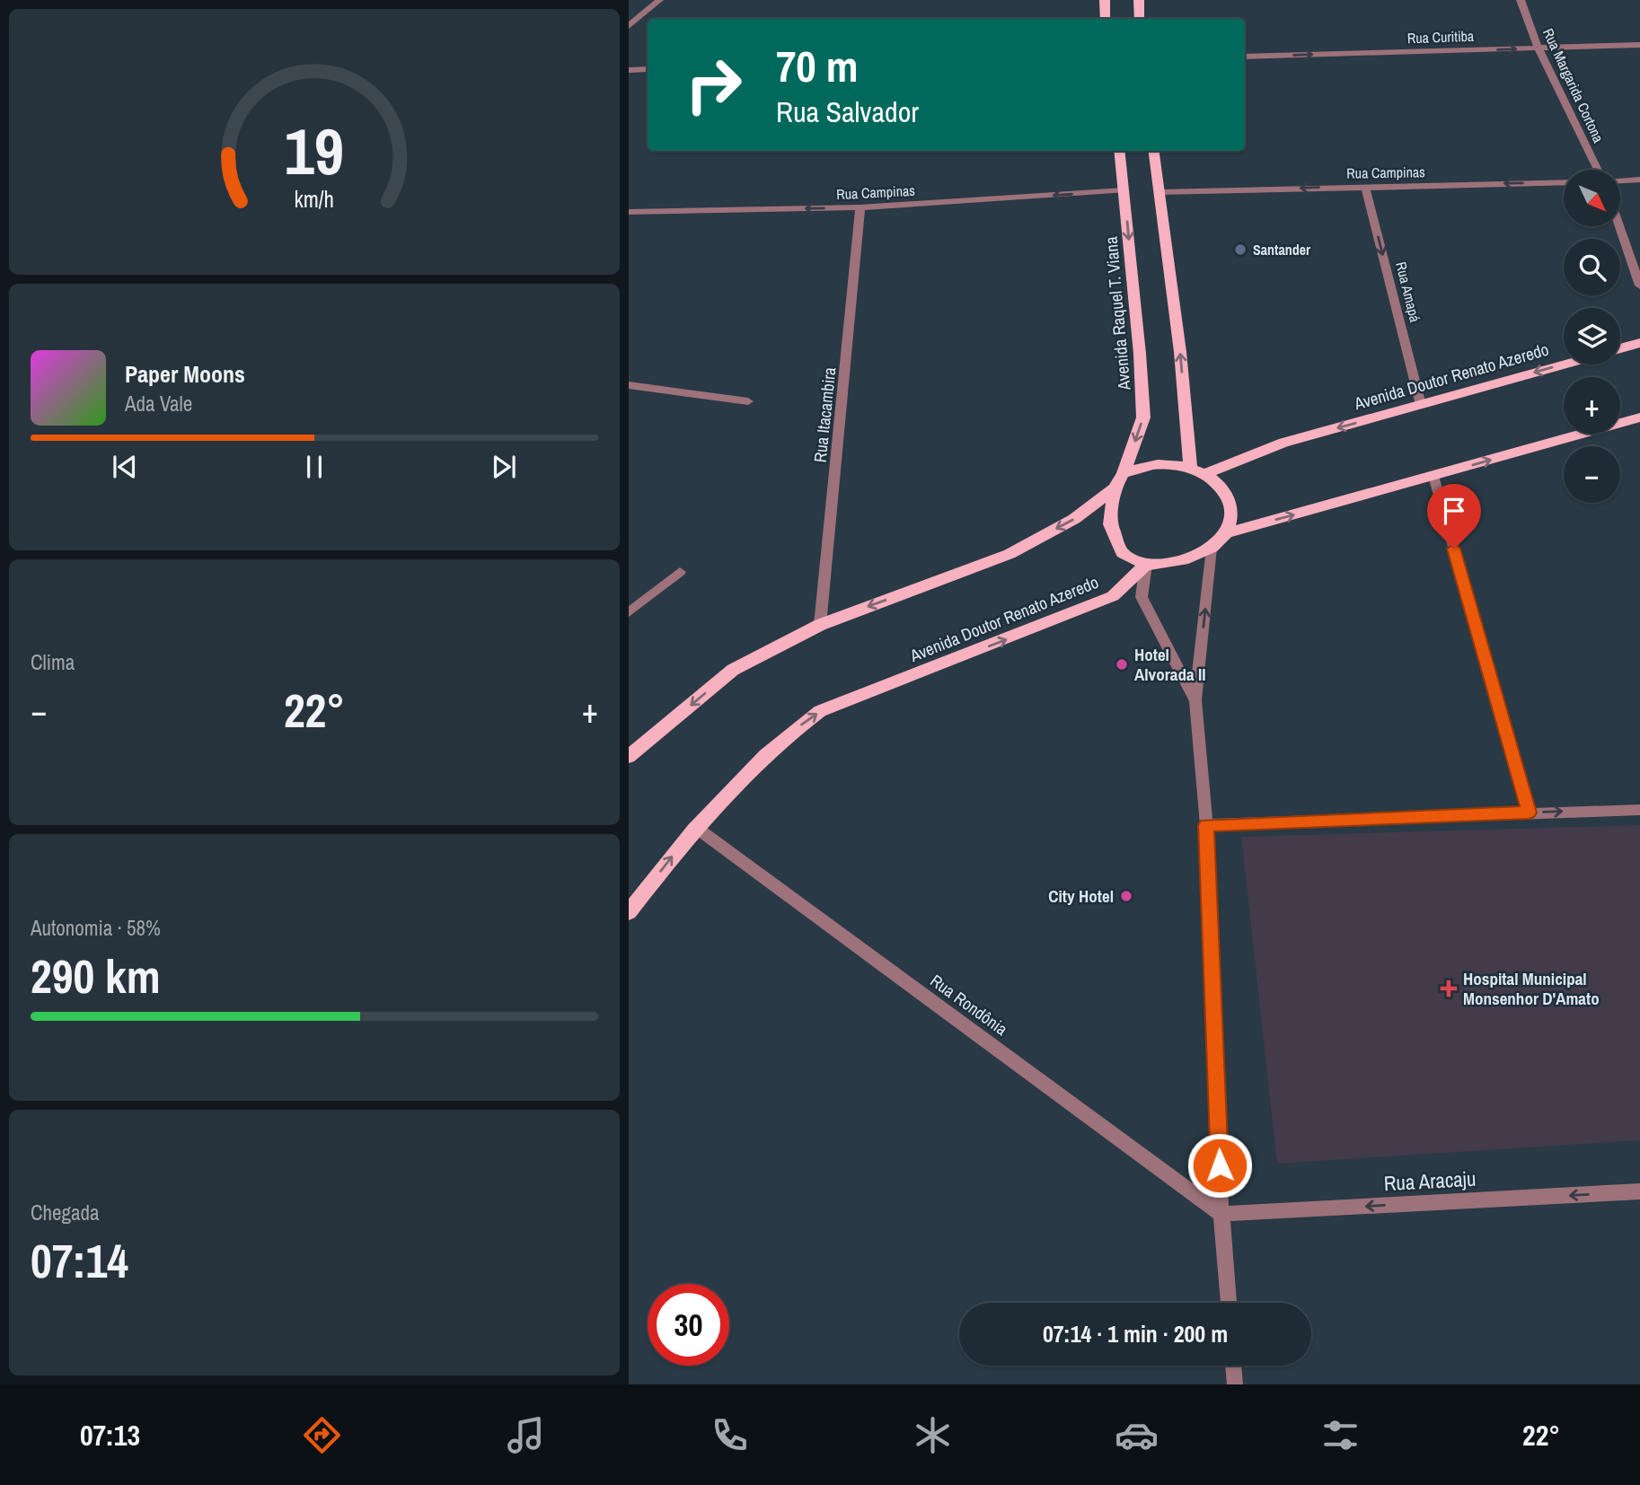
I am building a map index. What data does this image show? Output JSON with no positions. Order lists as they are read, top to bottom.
{
  "streets": {
    "main road": ["Avenida Raquel T. Viana", "Avenida Doutor Renato Azeredo"],
    "street": [
      "Rua Curitiba",
      "Rua Margarida Cortona",
      "Rua Campinas",
      "Rua Amapá",
      "Rua Itacambira",
      "Rua Rondônia",
      "Rua Aracaju"
    ]
  },
  "crossings": [
    ["Rua Curitiba", "Rua Margarida Cortona"],
    ["Rua Campinas", "Rua Amapá"],
    ["Rua Campinas", "Avenida Raquel T. Viana"],
    ["Rua Campinas", "Rua Itacambira"],
    ["Rua Amapá", "Avenida Doutor Renato Azeredo"],
    ["Avenida Raquel T. Viana", "Avenida Doutor Renato Azeredo"],
    ["Avenida Doutor Renato Azeredo", "Rua Rondônia"],
    ["Rua Rondônia", "Rua Aracaju"]
  ],
  "one_way": [
    "Rua Curitiba",
    "Rua Campinas",
    "Rua Amapá",
    "Rua Aracaju"
  ],
  "places": {
    "other": ["Santander", "Hotel Alvorada II", "City Hotel"],
    "health": ["Hospital Municipal Monsenhor D'Amato"]
  },
  "north": "bottom right",
  "page": {
    "turn": ["70 m", "Rua Salvador"],
    "map_buttons": ["+", "−"],
    "song": ["Paper Moons", "Ada Vale"],
    "tile": [
      "Clima",
      ["Autonomia · 58%", "290 km"],
      ["Chegada", "07:14"]
    ],
    "heat": ["−", "22°", "+"],
    "limit": "30",
    "trip": "07:14 · 1 min · 200 m",
    "tabs": ["07:13", "22°"],
    "gauge": ["19", "km/h"]
  }
}
